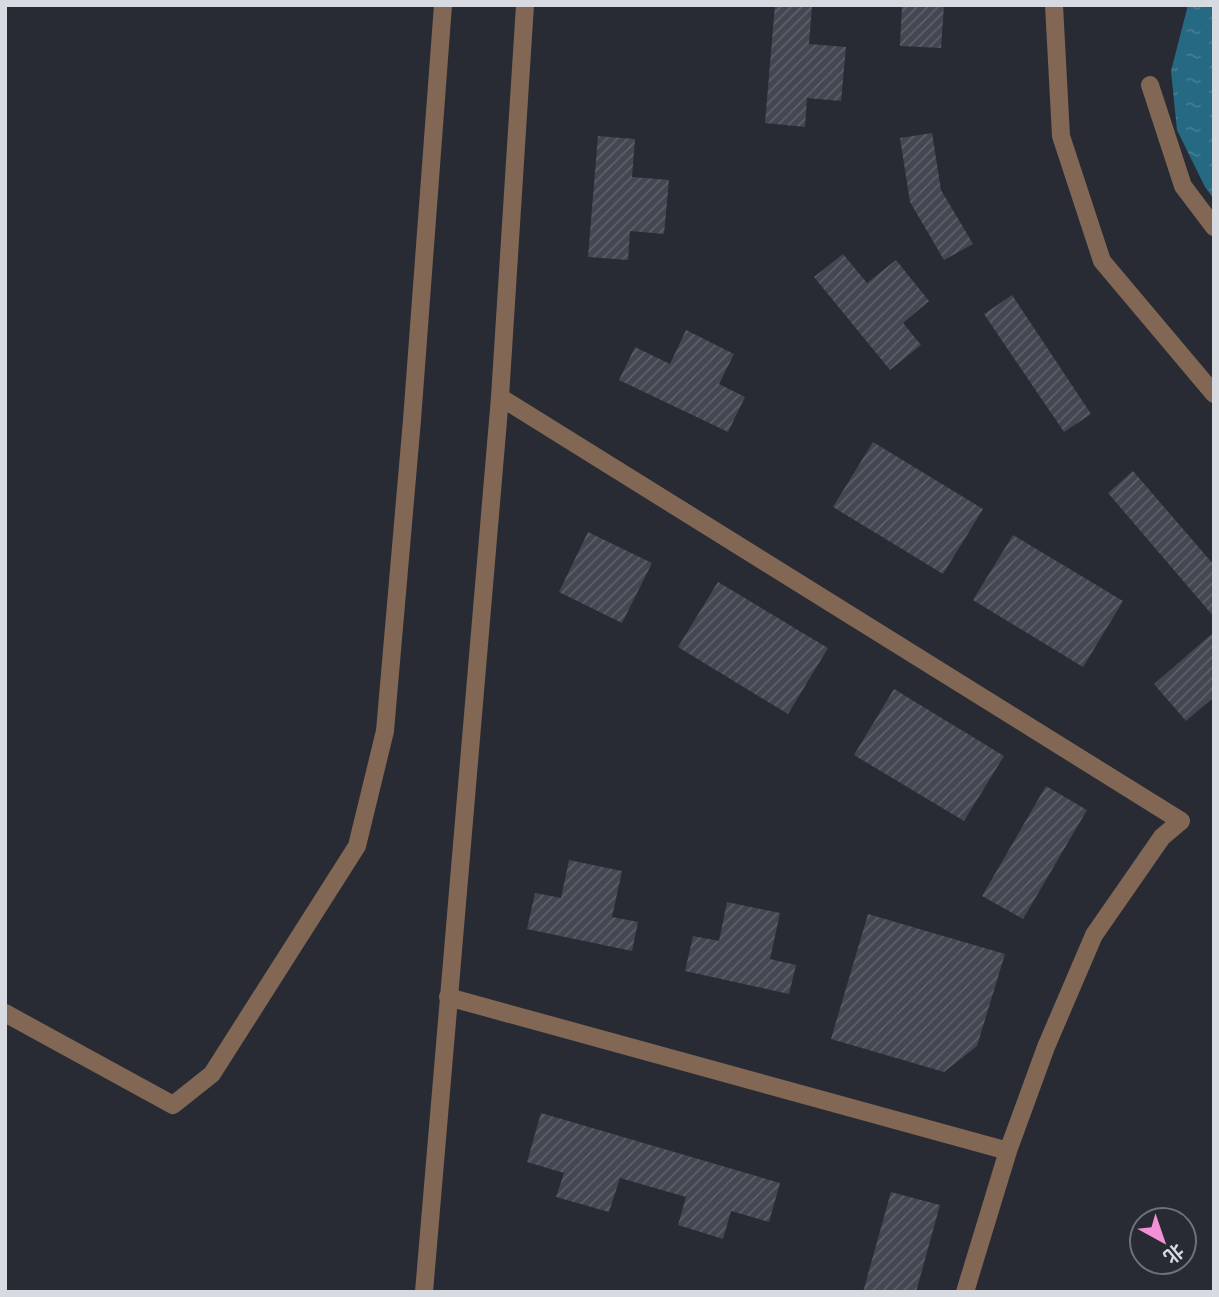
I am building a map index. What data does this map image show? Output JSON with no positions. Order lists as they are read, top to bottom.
{
  "north": "bottom right"
}
